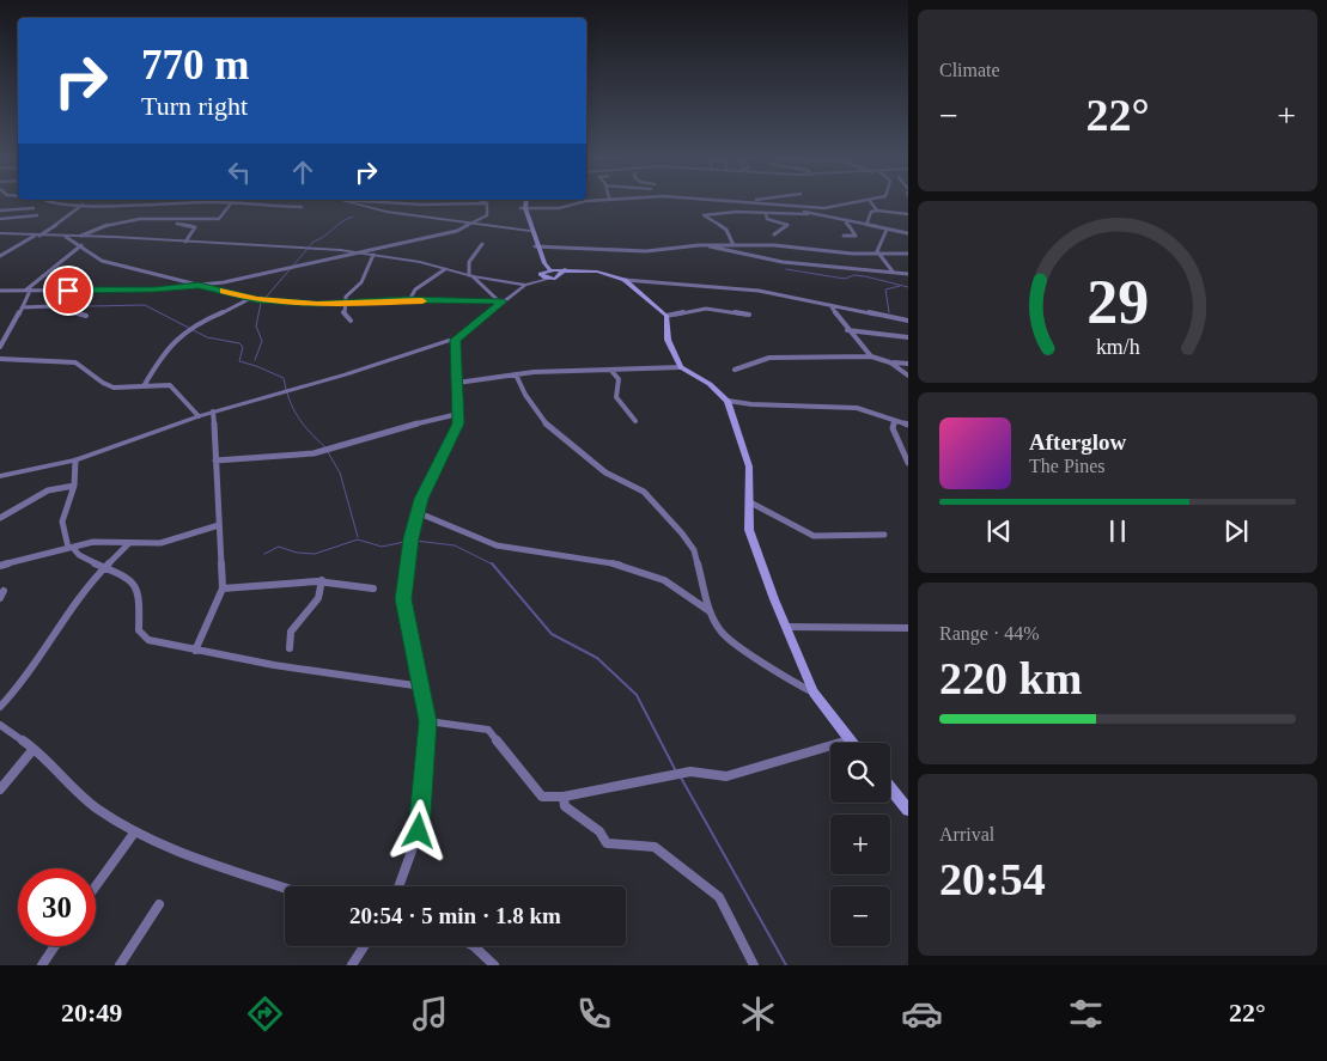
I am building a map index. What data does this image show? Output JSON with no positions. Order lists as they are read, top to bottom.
{
  "page": {
    "tile": [
      "Climate",
      ["Range · 44%", "220 km"],
      ["Arrival", "20:54"]
    ],
    "turn": ["770 m", "Turn right"],
    "heat": ["−", "22°", "+"],
    "song": ["Afterglow", "The Pines"],
    "map_buttons": ["+", "−"],
    "limit": "30",
    "trip": "20:54 · 5 min · 1.8 km",
    "tabs": ["20:49", "22°"],
    "gauge": ["29", "km/h"]
  }
}
